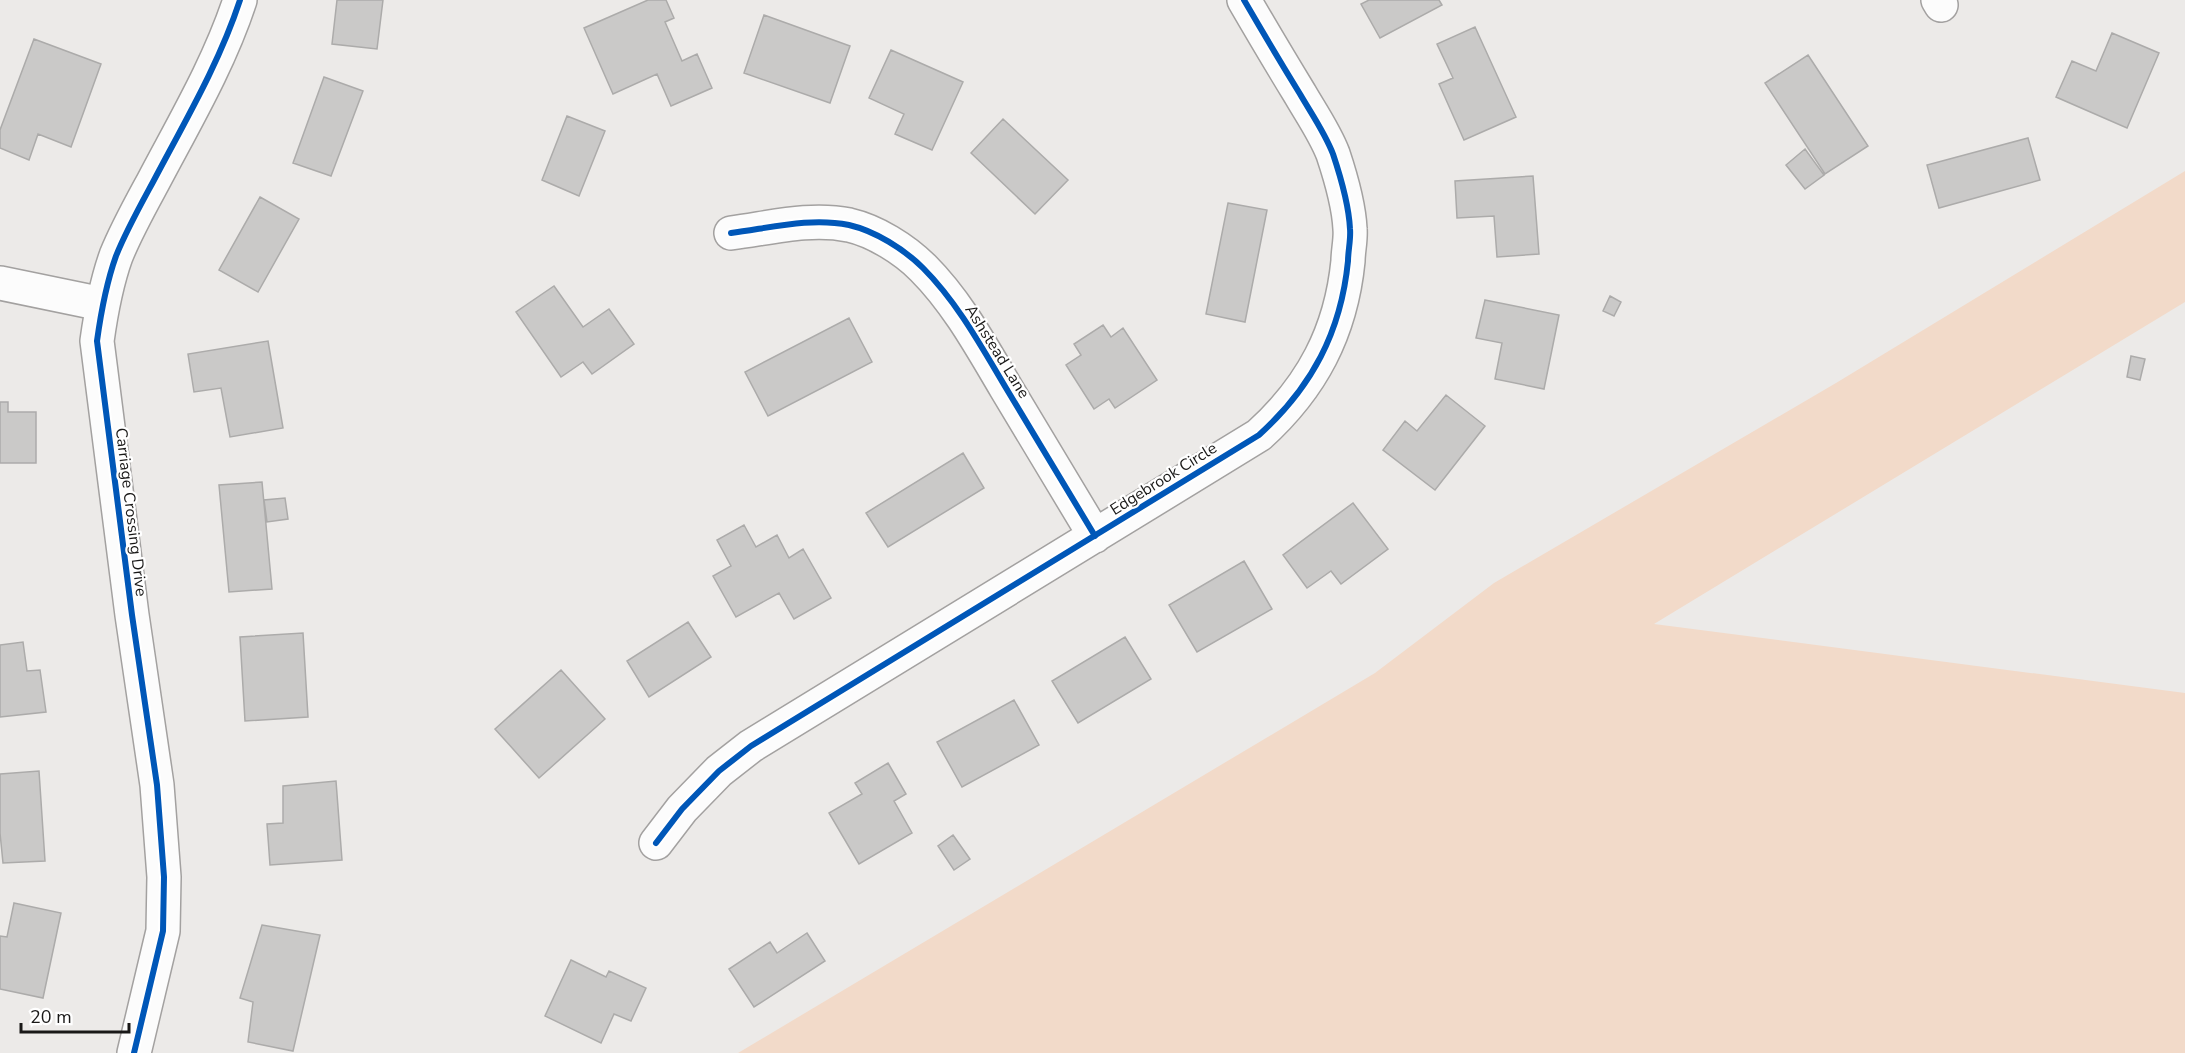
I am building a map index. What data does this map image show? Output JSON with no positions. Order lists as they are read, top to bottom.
{
  "streets": {
    "street": ["Ashstead Lane", "Edgebrook Circle", "Carriage Crossing Drive"]
  },
  "crossings": [
    ["Ashstead Lane", "Edgebrook Circle"]
  ],
  "scale_bar": "20 m"
}
